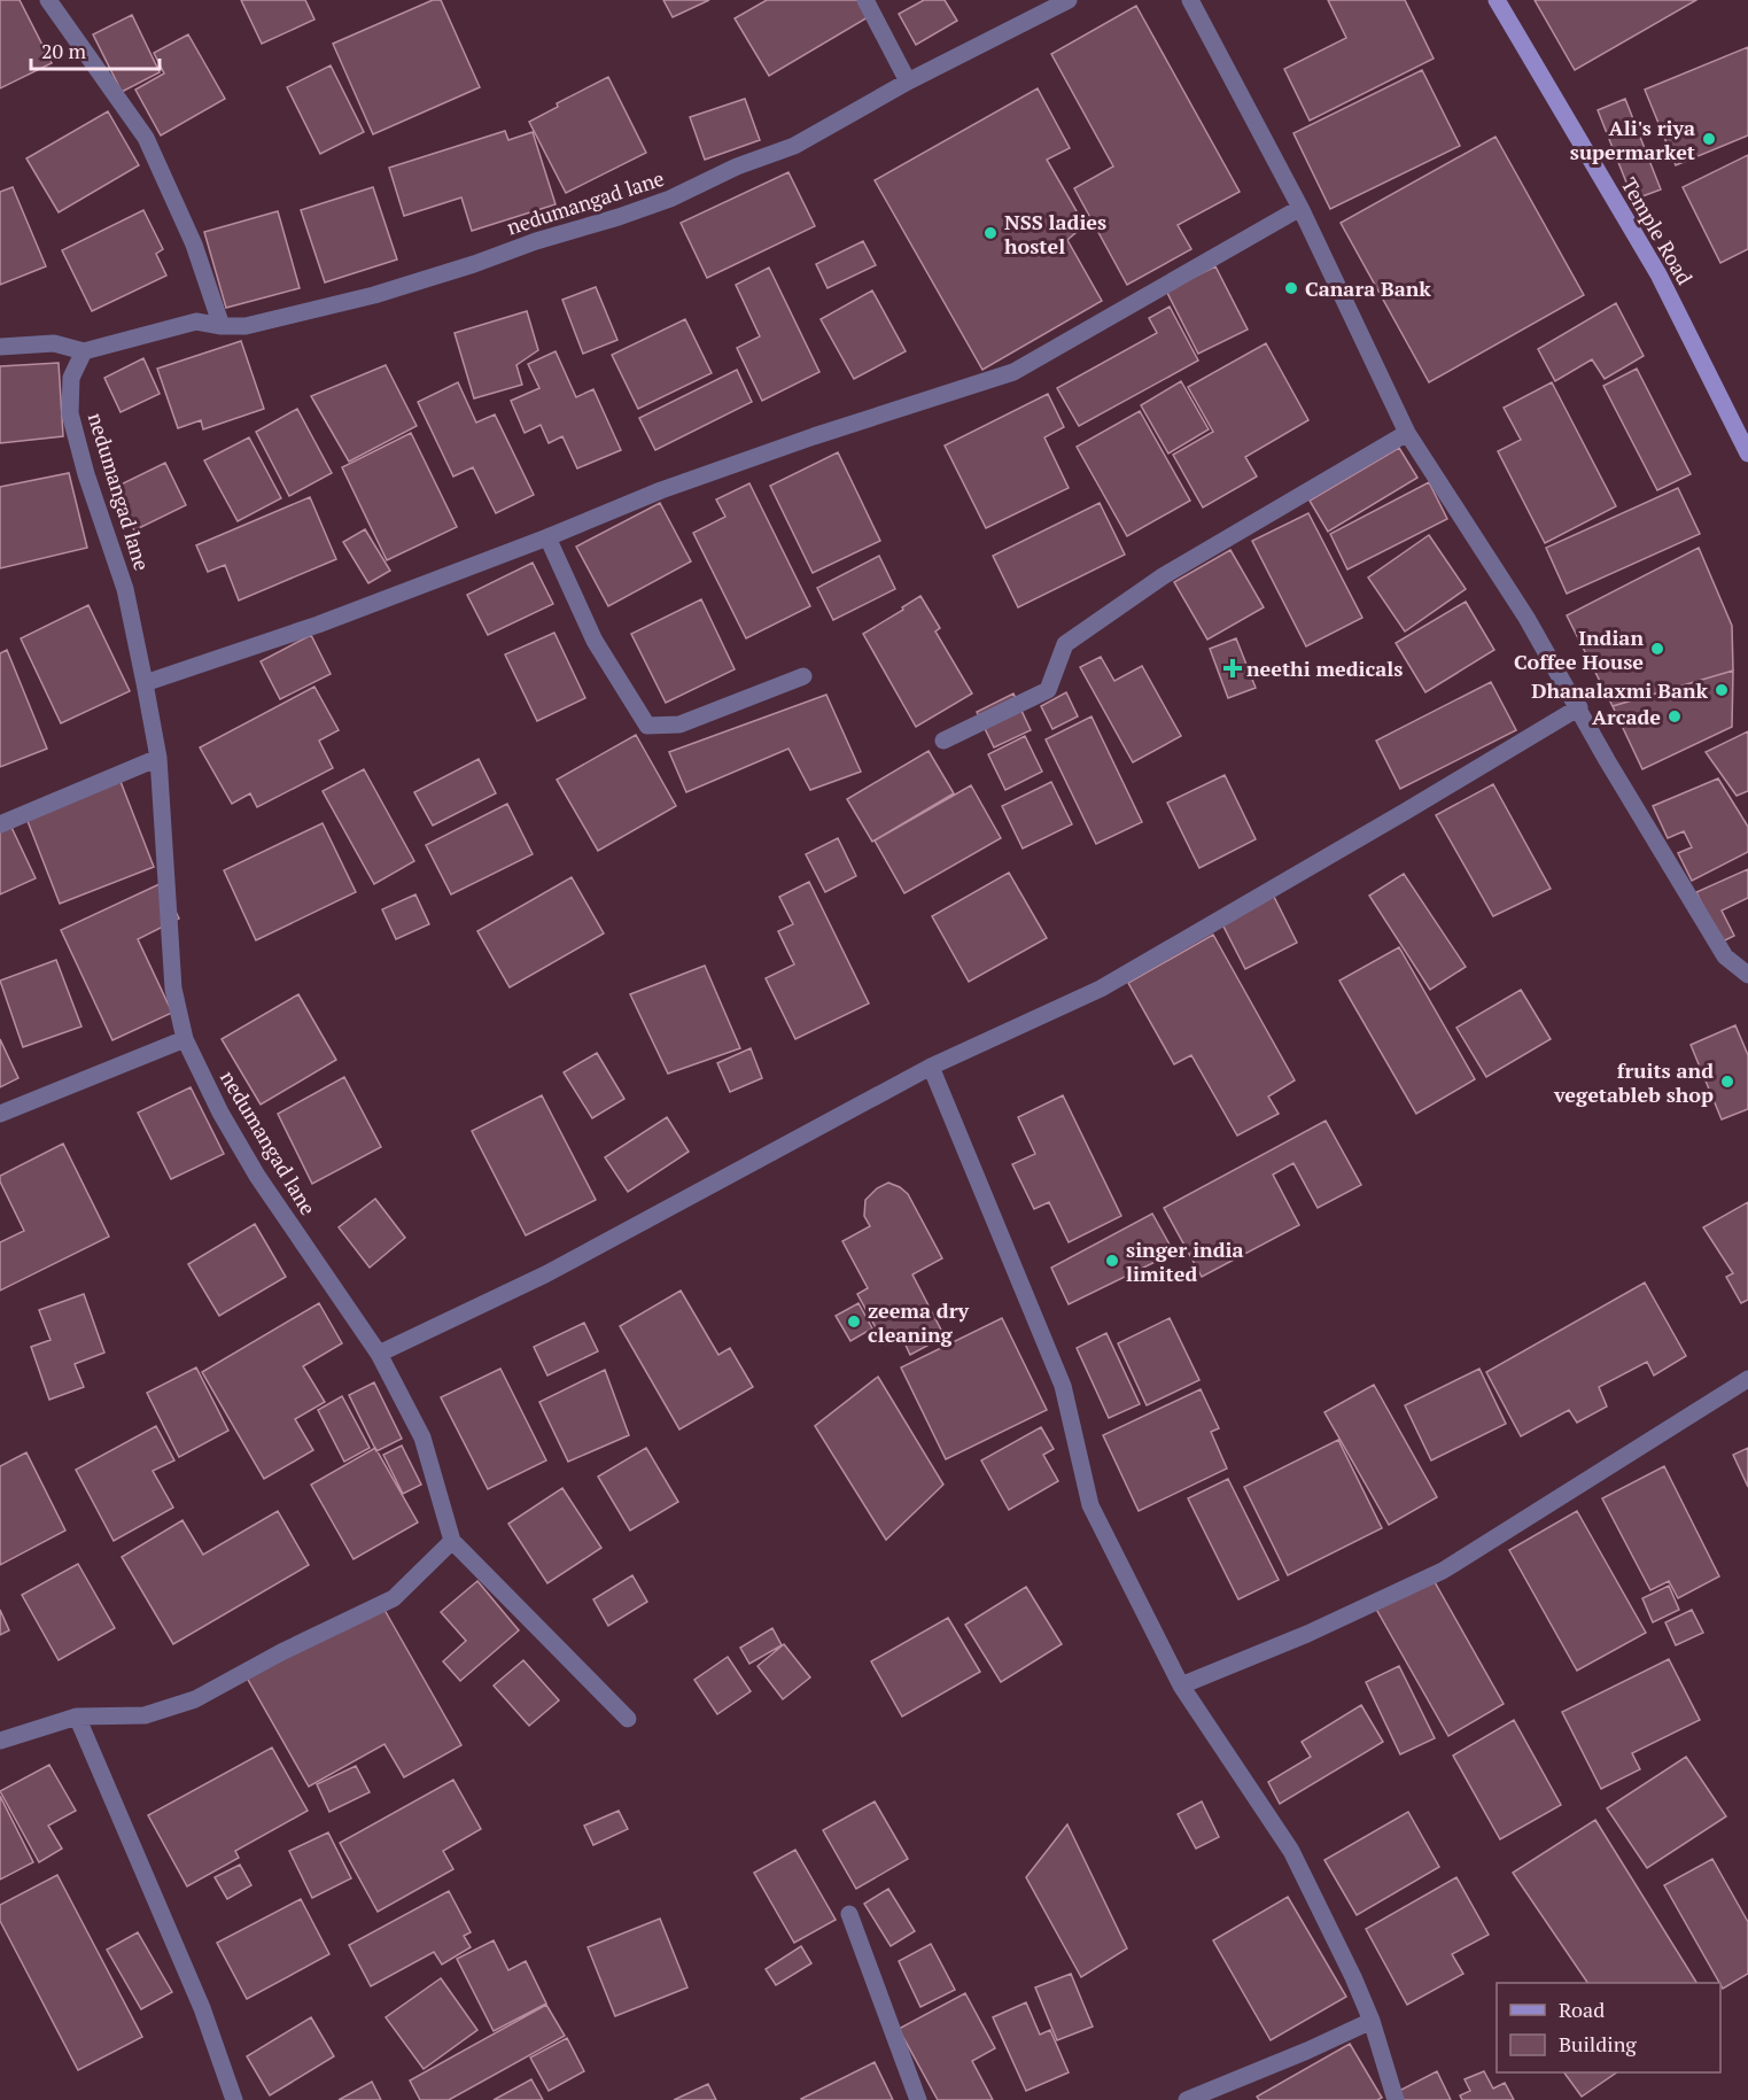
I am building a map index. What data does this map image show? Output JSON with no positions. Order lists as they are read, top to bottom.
{
  "streets": {
    "main road": ["Temple Road"],
    "street": ["nedumangad lane"]
  },
  "places": {
    "other": [
      "Ali's riya supermarket",
      "NSS ladies hostel",
      "Canara Bank",
      "Indian Coffee House",
      "Dhanalaxmi Bank",
      "Arcade",
      "fruits and vegetableb shop",
      "singer india limited",
      "zeema dry cleaning"
    ],
    "health": ["neethi medicals"]
  },
  "legend": ["Road", "Building"],
  "scale_bar": "20 m"
}
